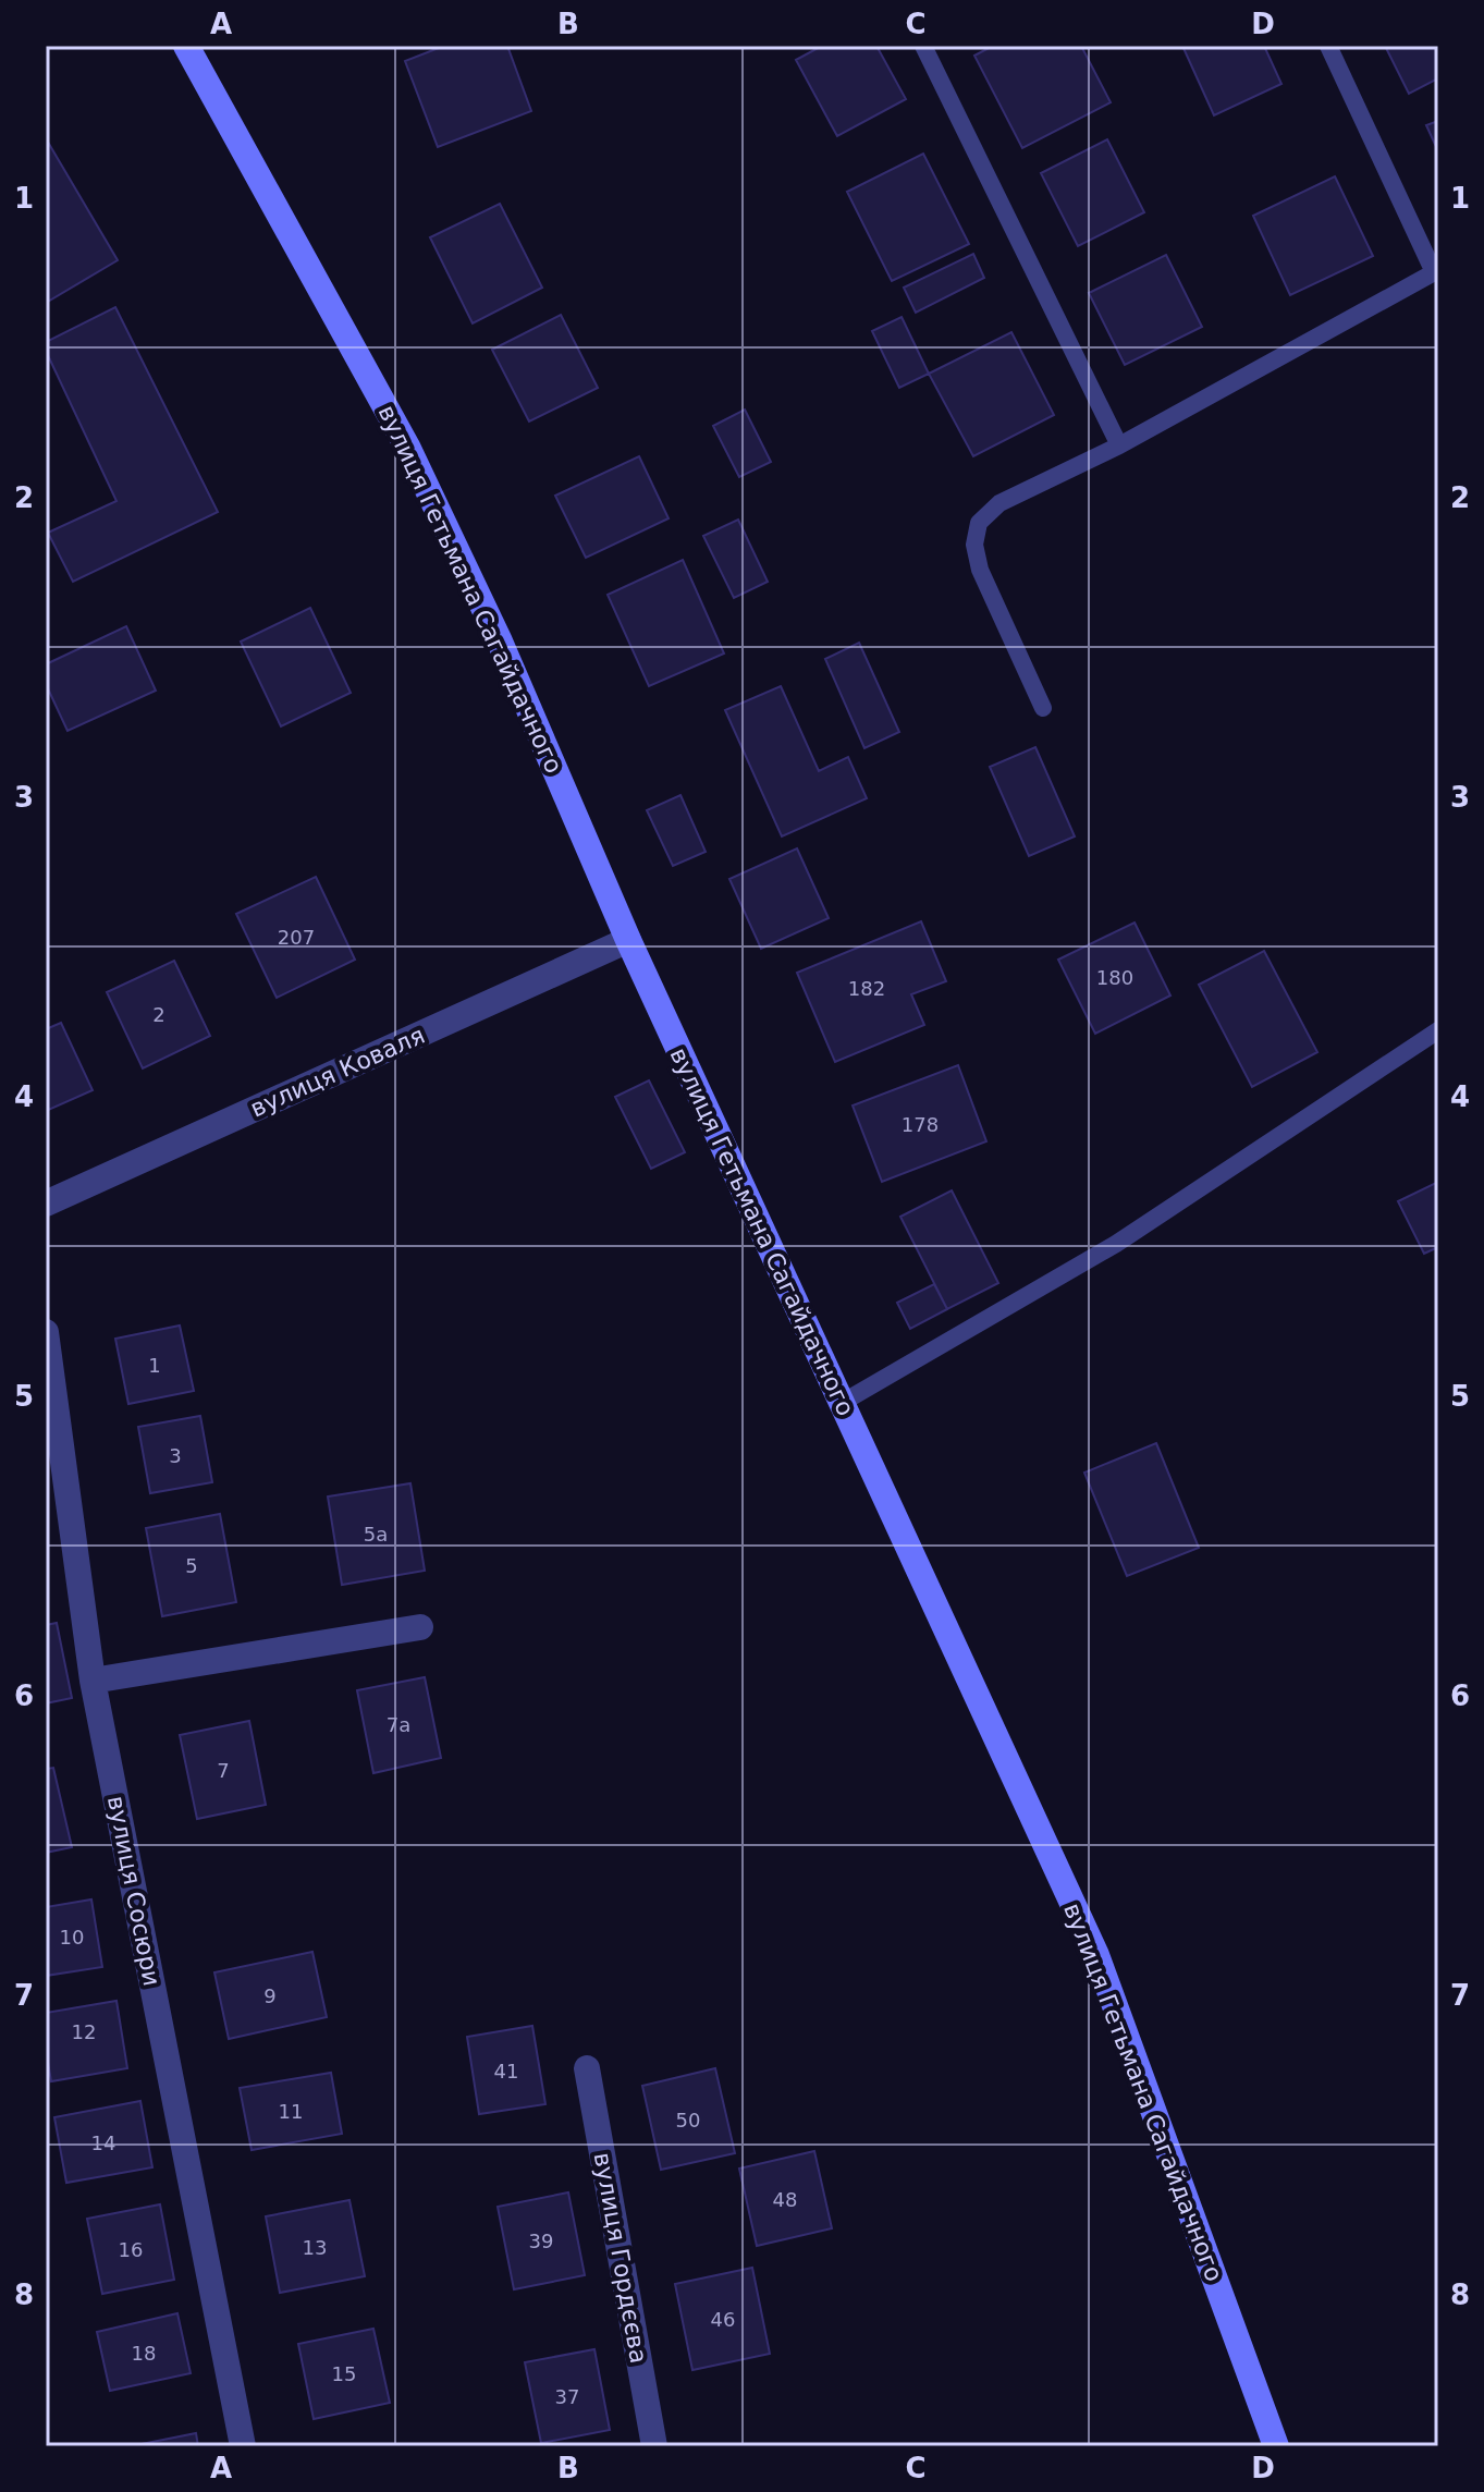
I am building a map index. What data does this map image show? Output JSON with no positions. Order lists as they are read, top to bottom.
{
  "streets": {
    "main road": ["вулиця Гетьмана Сагайдачного"],
    "street": ["вулиця Коваля", "вулиця Сосюри", "вулиця Гордєєва"]
  },
  "crossings": [
    ["вулиця Гетьмана Сагайдачного", "вулиця Коваля"]
  ],
  "house_numbers": [
    "207",
    "180",
    "182",
    "2",
    "178",
    "1",
    "3",
    "5а",
    "5",
    "7а",
    "7",
    "10",
    "9",
    "12",
    "41",
    "11",
    "50",
    "14",
    "48",
    "39",
    "13",
    "16",
    "46",
    "18",
    "15",
    "37"
  ],
  "grid": {
    "columns": [
      "A",
      "B",
      "C",
      "D"
    ],
    "rows": [
      "1",
      "2",
      "3",
      "4",
      "5",
      "6",
      "7",
      "8"
    ]
  }
}
